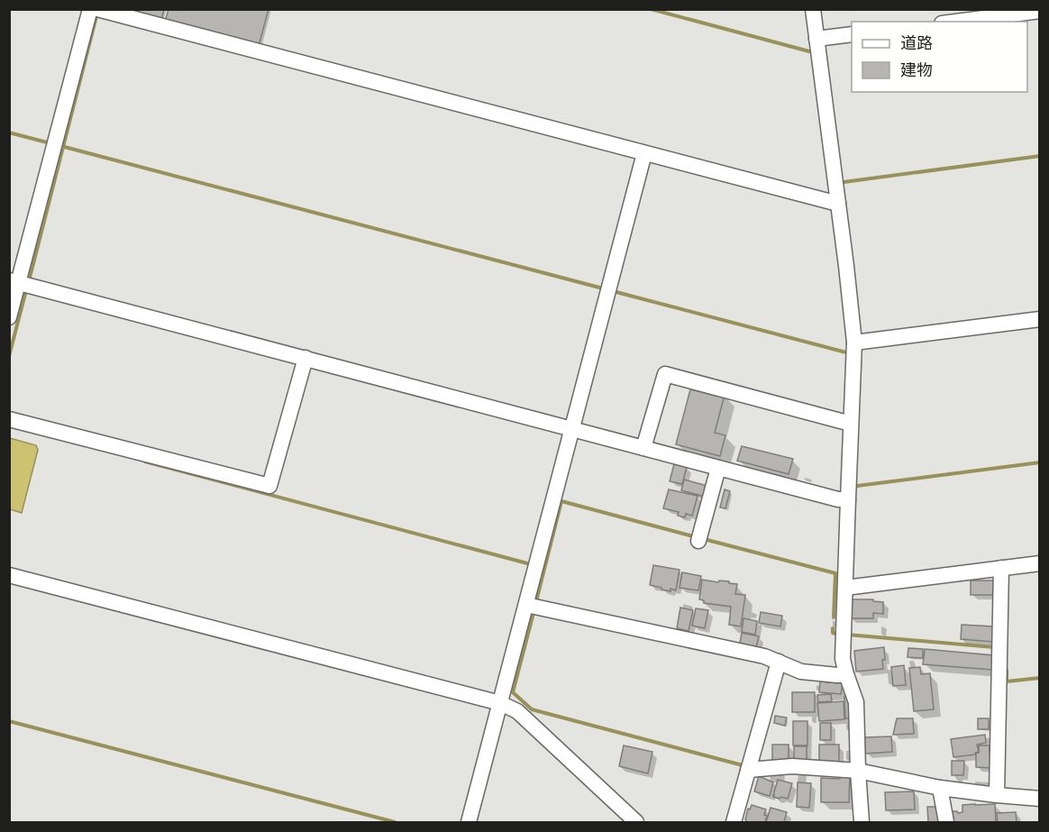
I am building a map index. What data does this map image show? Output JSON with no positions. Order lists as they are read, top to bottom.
{
  "legend": ["道路", "建物"]
}
